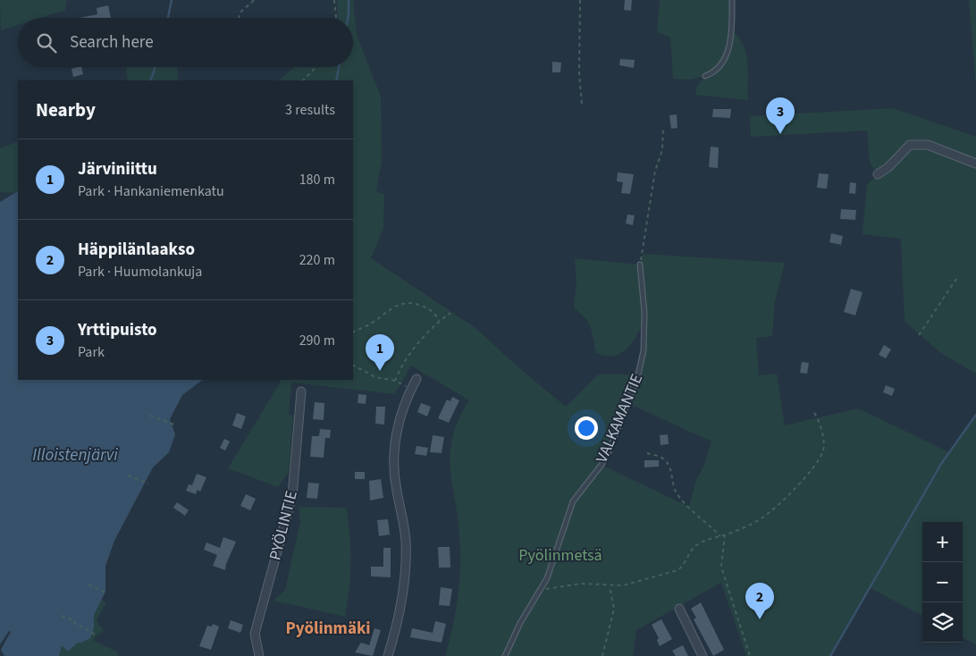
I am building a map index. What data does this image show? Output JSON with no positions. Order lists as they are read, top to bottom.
{
  "streets": {
    "street": ["PYÖLINTIE"],
    "lane": ["VALKAMANTIE"]
  },
  "districts": ["Pyölinmäki"],
  "water": ["Illoistenjärvi"],
  "parks": ["Pyölinmetsä"],
  "page": {
    "search": "Search here",
    "heading": ["Nearby", "3 results"],
    "pins": ["3", "1", "2"],
    "list": [
      {
        "mark": "1",
        "name": "Järviniittu",
        "note": "Park · Hankaniemenkatu",
        "value": "180 m"
      },
      {
        "mark": "2",
        "name": "Häppilänlaakso",
        "note": "Park · Huumolankuja",
        "value": "220 m"
      },
      {
        "mark": "3",
        "name": "Yrttipuisto",
        "note": "Park",
        "value": "290 m"
      }
    ],
    "map_buttons": ["+", "−"]
  }
}
